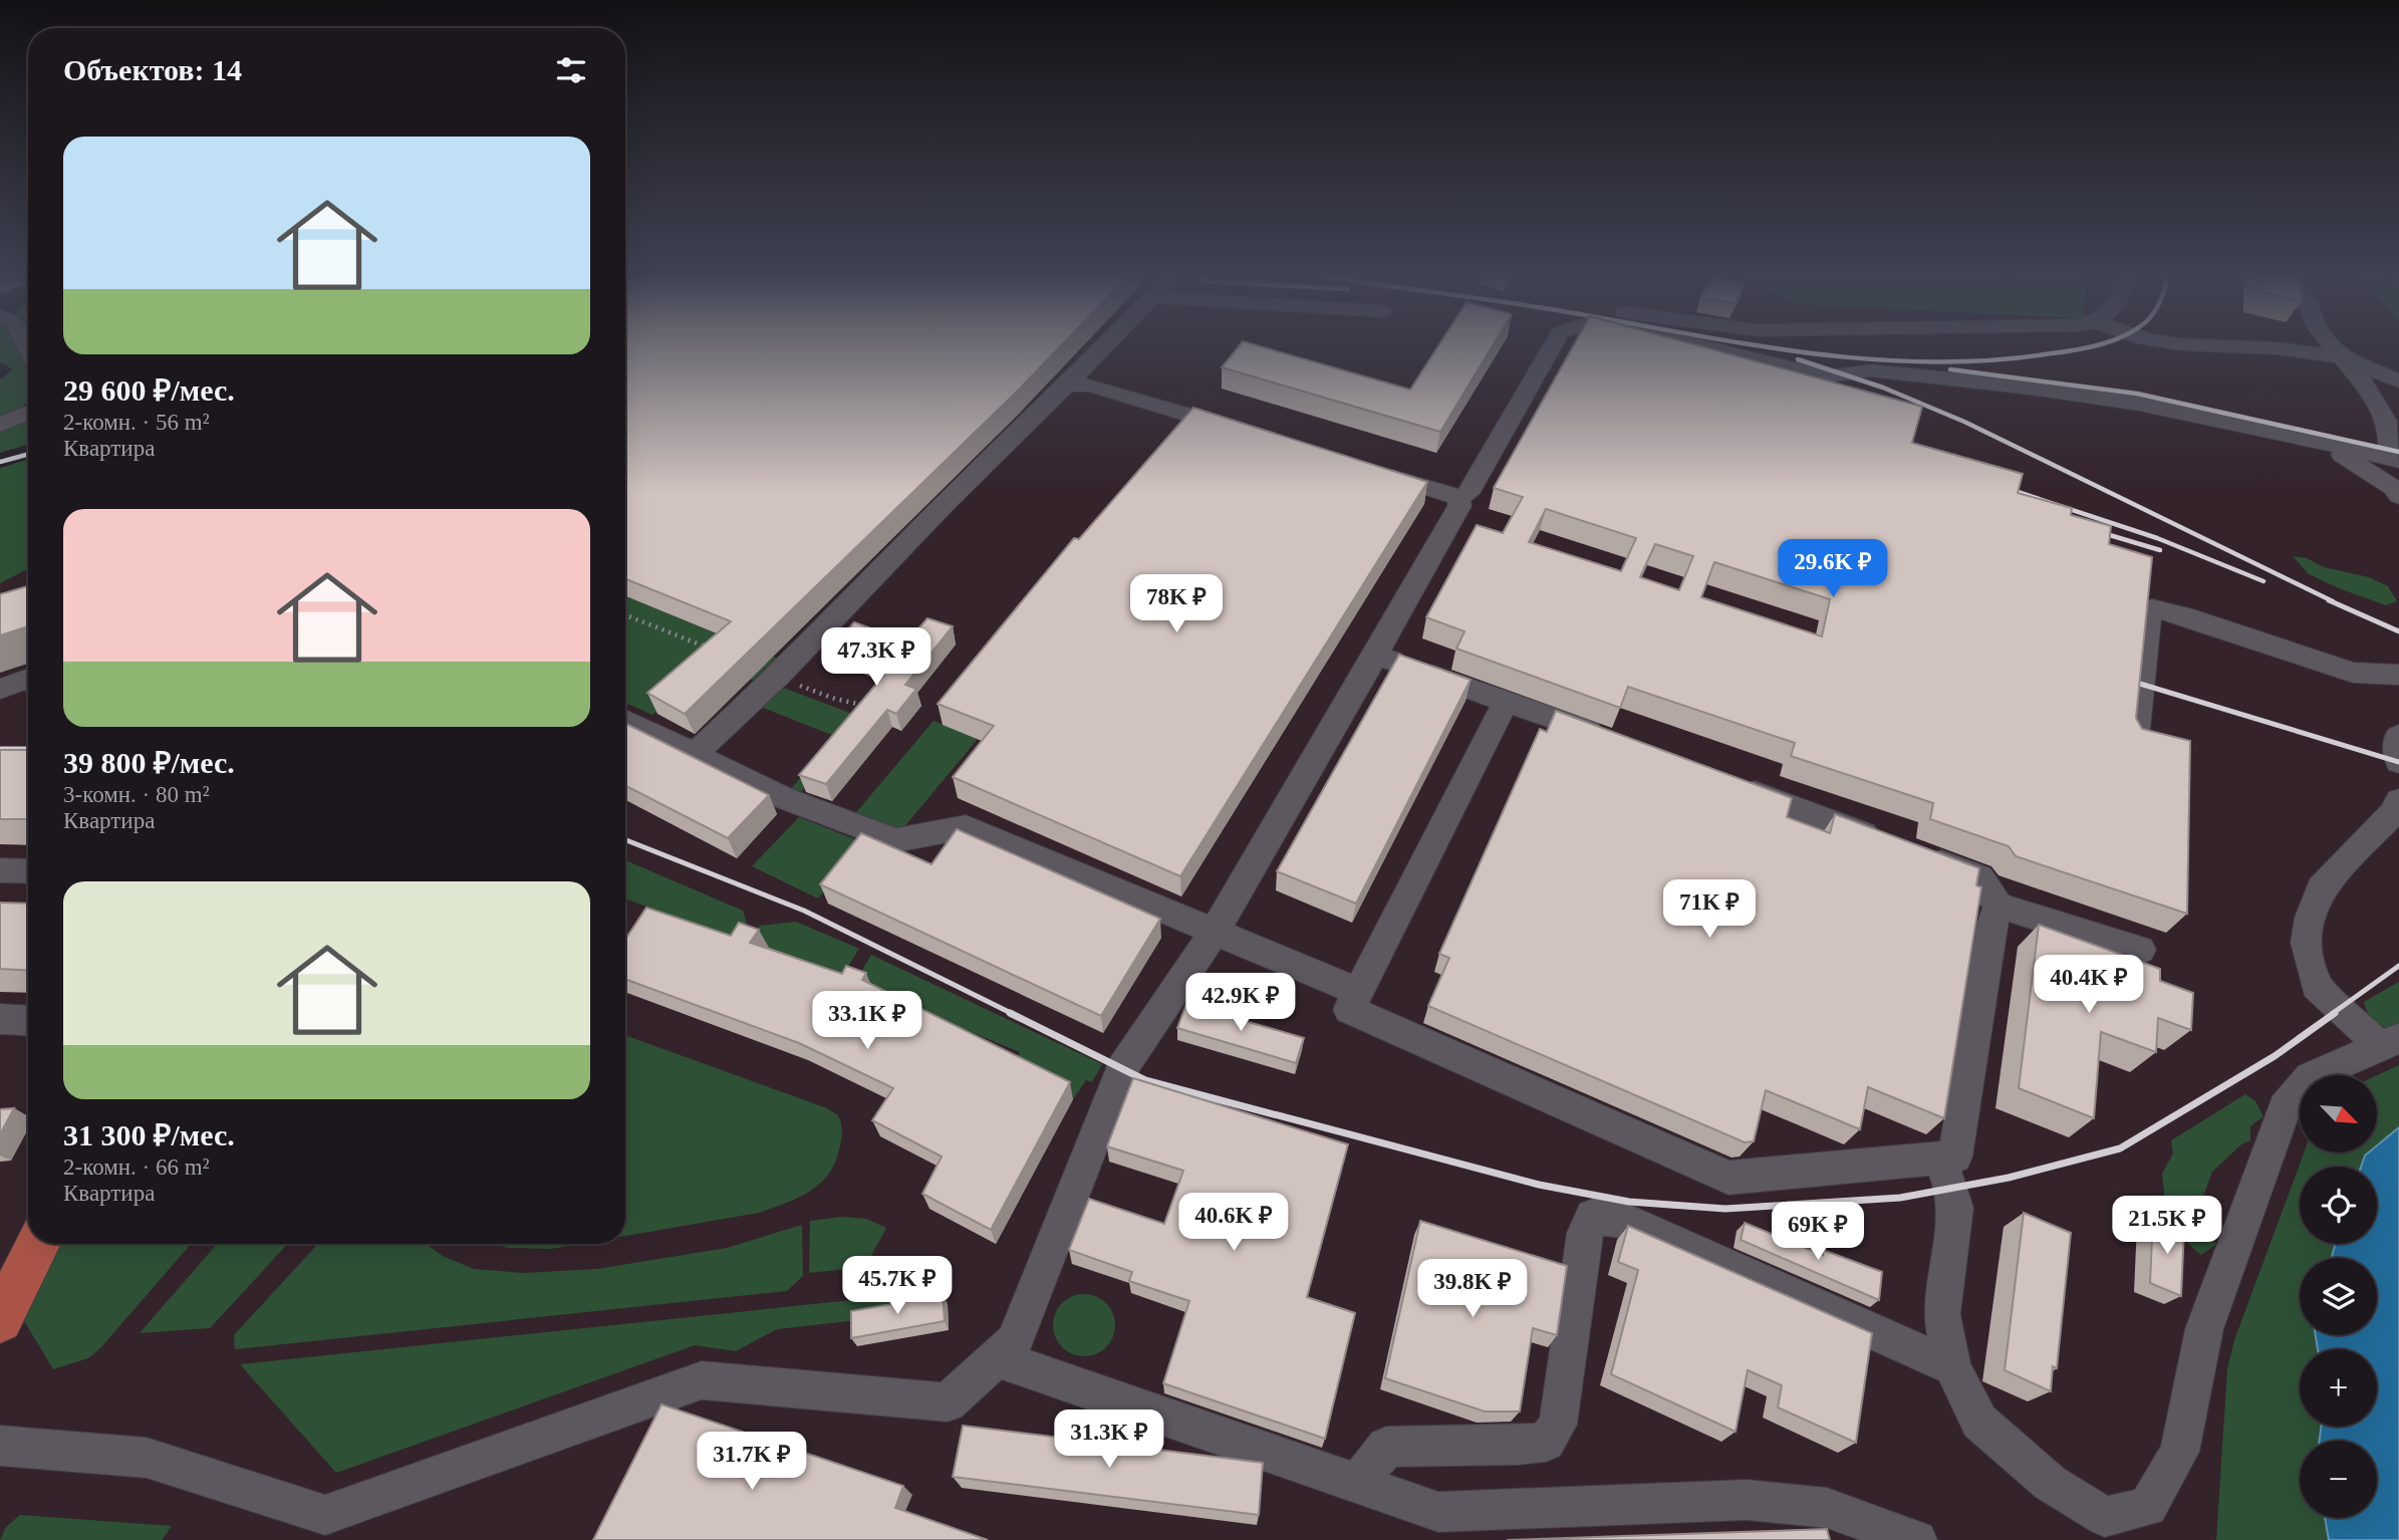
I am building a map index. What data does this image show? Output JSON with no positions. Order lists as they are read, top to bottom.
{
  "north": "bottom right",
  "page": {
    "heading": "Объектов: 14",
    "list": [
      {
        "name": "29 600 ₽/мес.",
        "note": "2-комн. · 56 m² · Квартира"
      },
      {
        "name": "39 800 ₽/мес.",
        "note": "3-комн. · 80 m² · Квартира"
      },
      {
        "name": "31 300 ₽/мес.",
        "note": "2-комн. · 66 m² · Квартира"
      }
    ],
    "price": [
      "29.6K ₽",
      "78K ₽",
      "47.3K ₽",
      "71K ₽",
      "40.4K ₽",
      "42.9K ₽",
      "33.1K ₽",
      "40.6K ₽",
      "21.5K ₽",
      "69K ₽",
      "45.7K ₽",
      "39.8K ₽",
      "31.3K ₽",
      "31.7K ₽"
    ],
    "map_buttons": ["+", "−"]
  }
}
